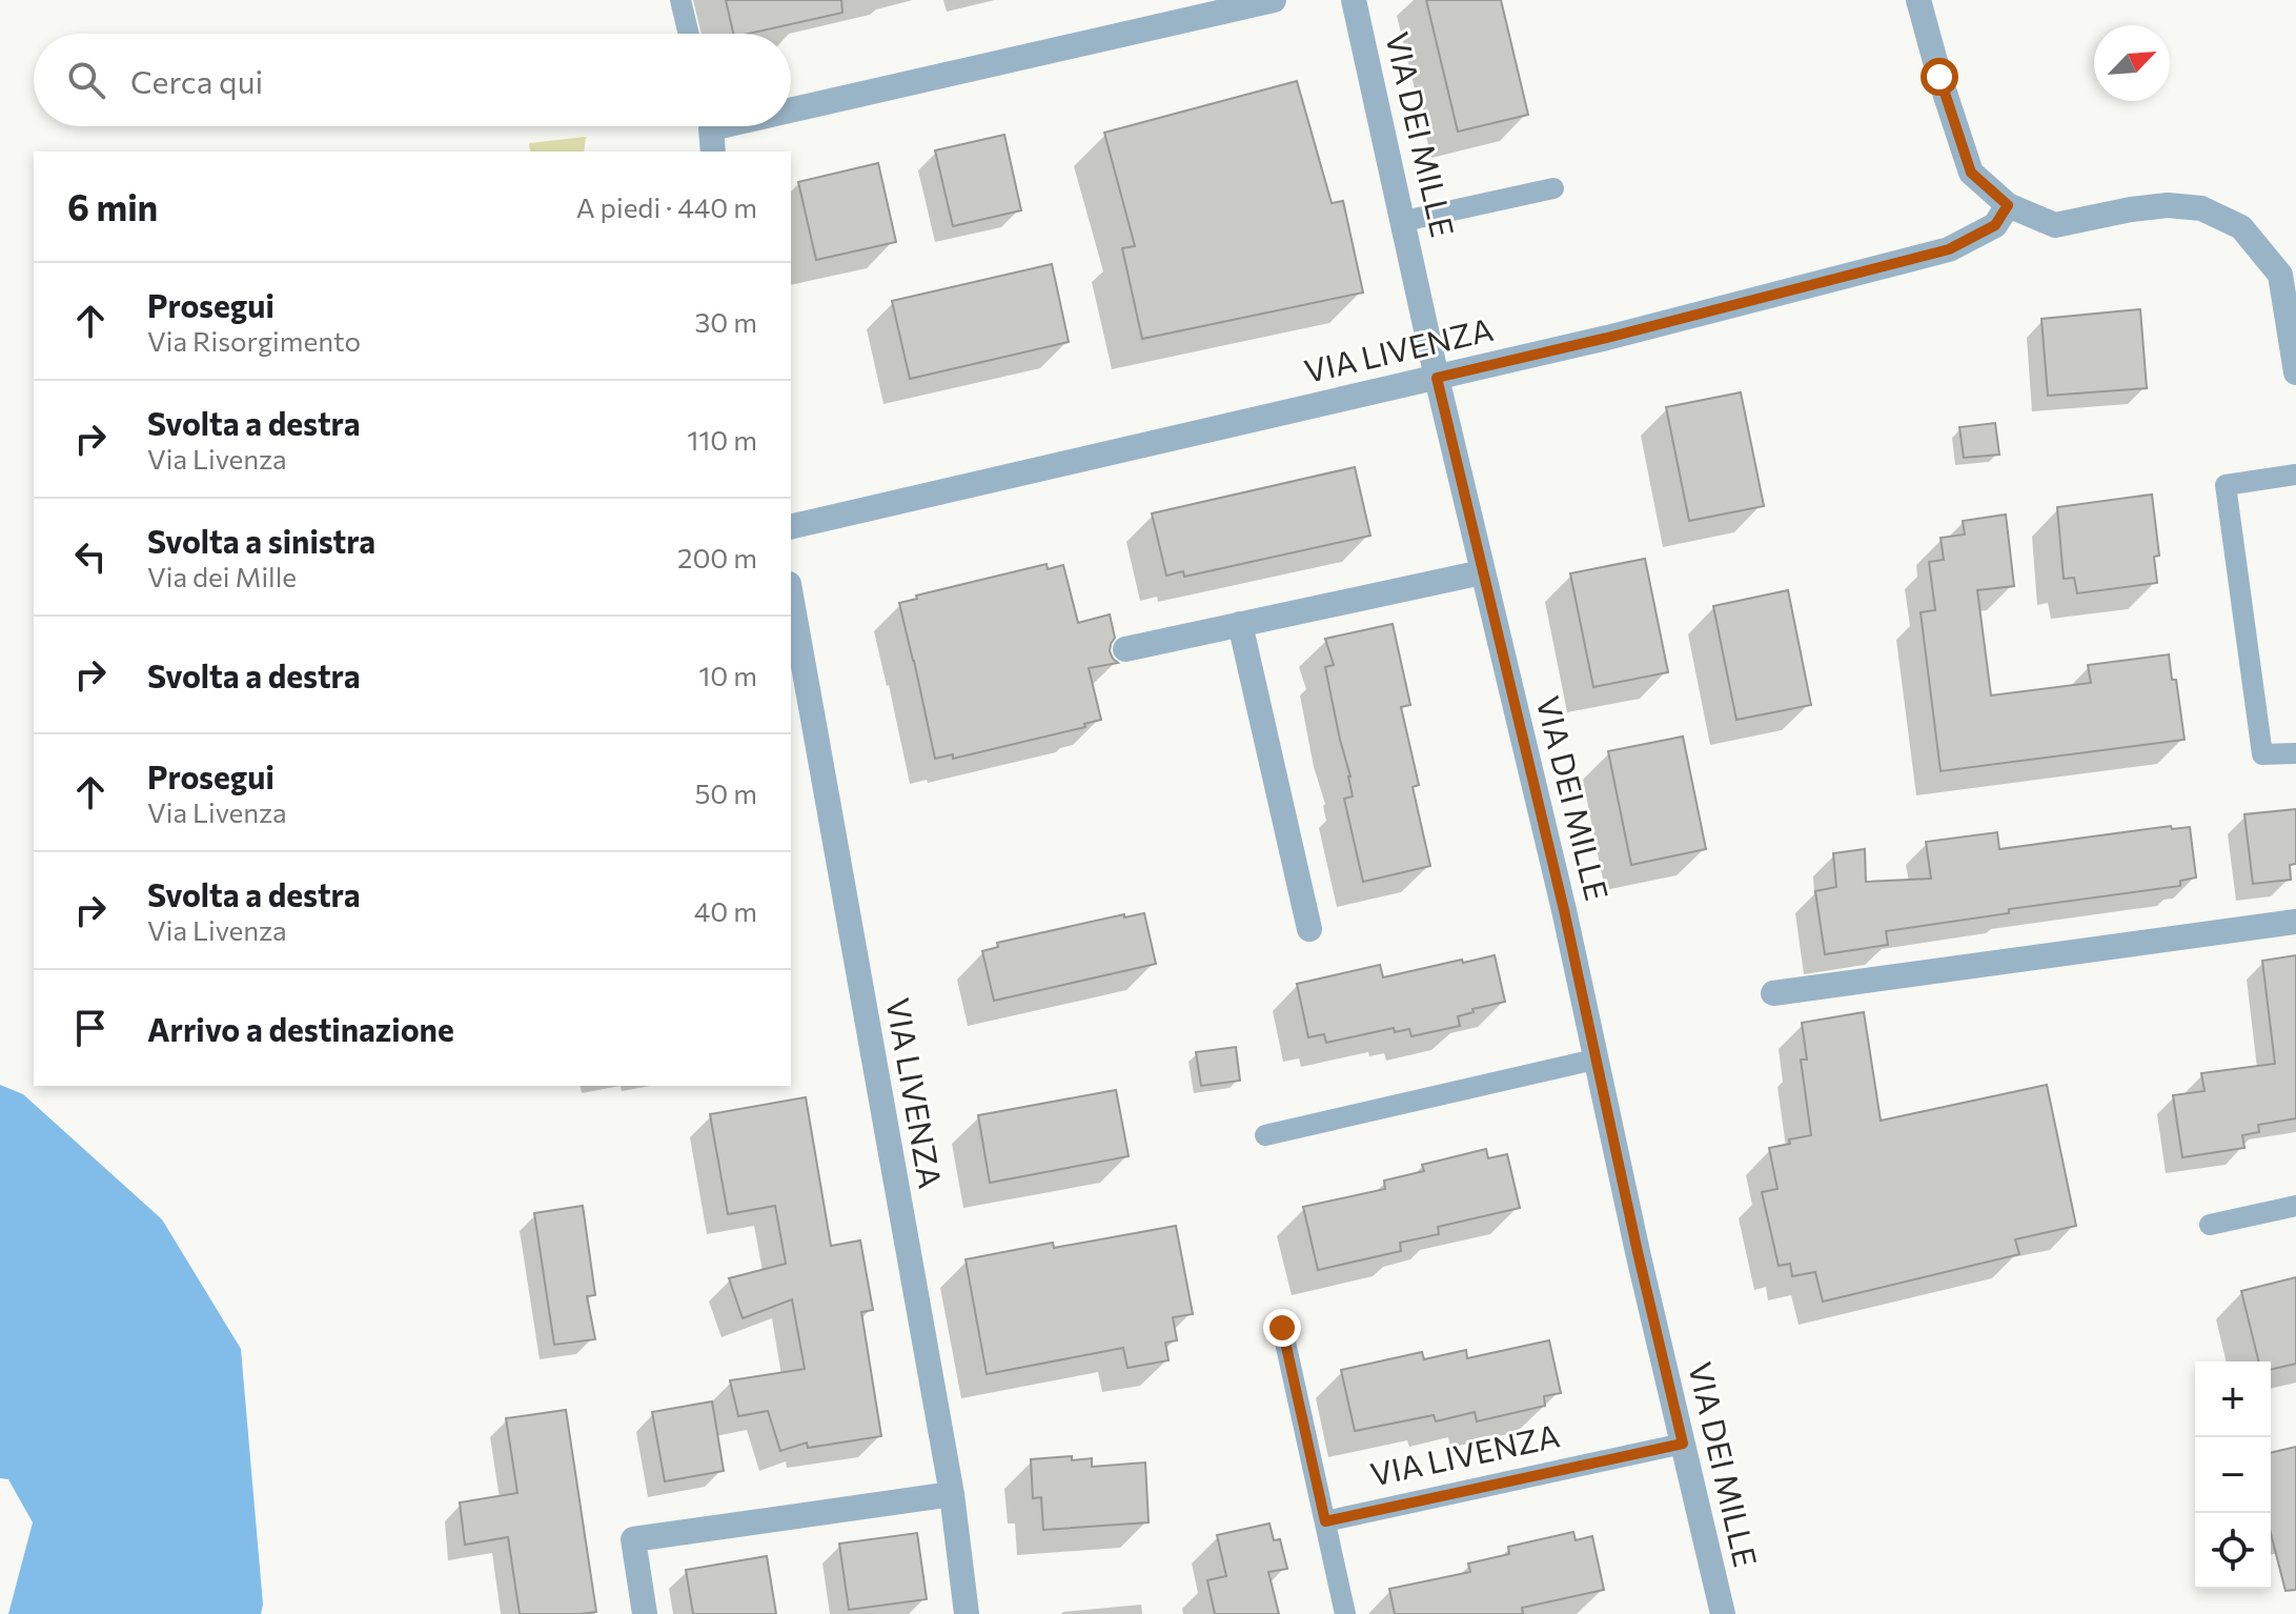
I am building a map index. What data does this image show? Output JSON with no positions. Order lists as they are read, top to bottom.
{
  "streets": {
    "street": ["VIA DEI MILLE", "VIA LIVENZA"]
  },
  "crossings": [
    ["VIA DEI MILLE", "VIA LIVENZA"]
  ],
  "north": "top right",
  "page": {
    "search": "Cerca qui",
    "heading": ["6 min", "A piedi · 440 m"],
    "list": [
      ["Prosegui", "Via Risorgimento", "30 m"],
      ["Svolta a destra", "Via Livenza", "110 m"],
      ["Svolta a sinistra", "Via dei Mille", "200 m"],
      ["Svolta a destra", "10 m"],
      ["Prosegui", "Via Livenza", "50 m"],
      ["Svolta a destra", "Via Livenza", "40 m"],
      "Arrivo a destinazione"
    ],
    "map_buttons": ["+", "−"]
  }
}
